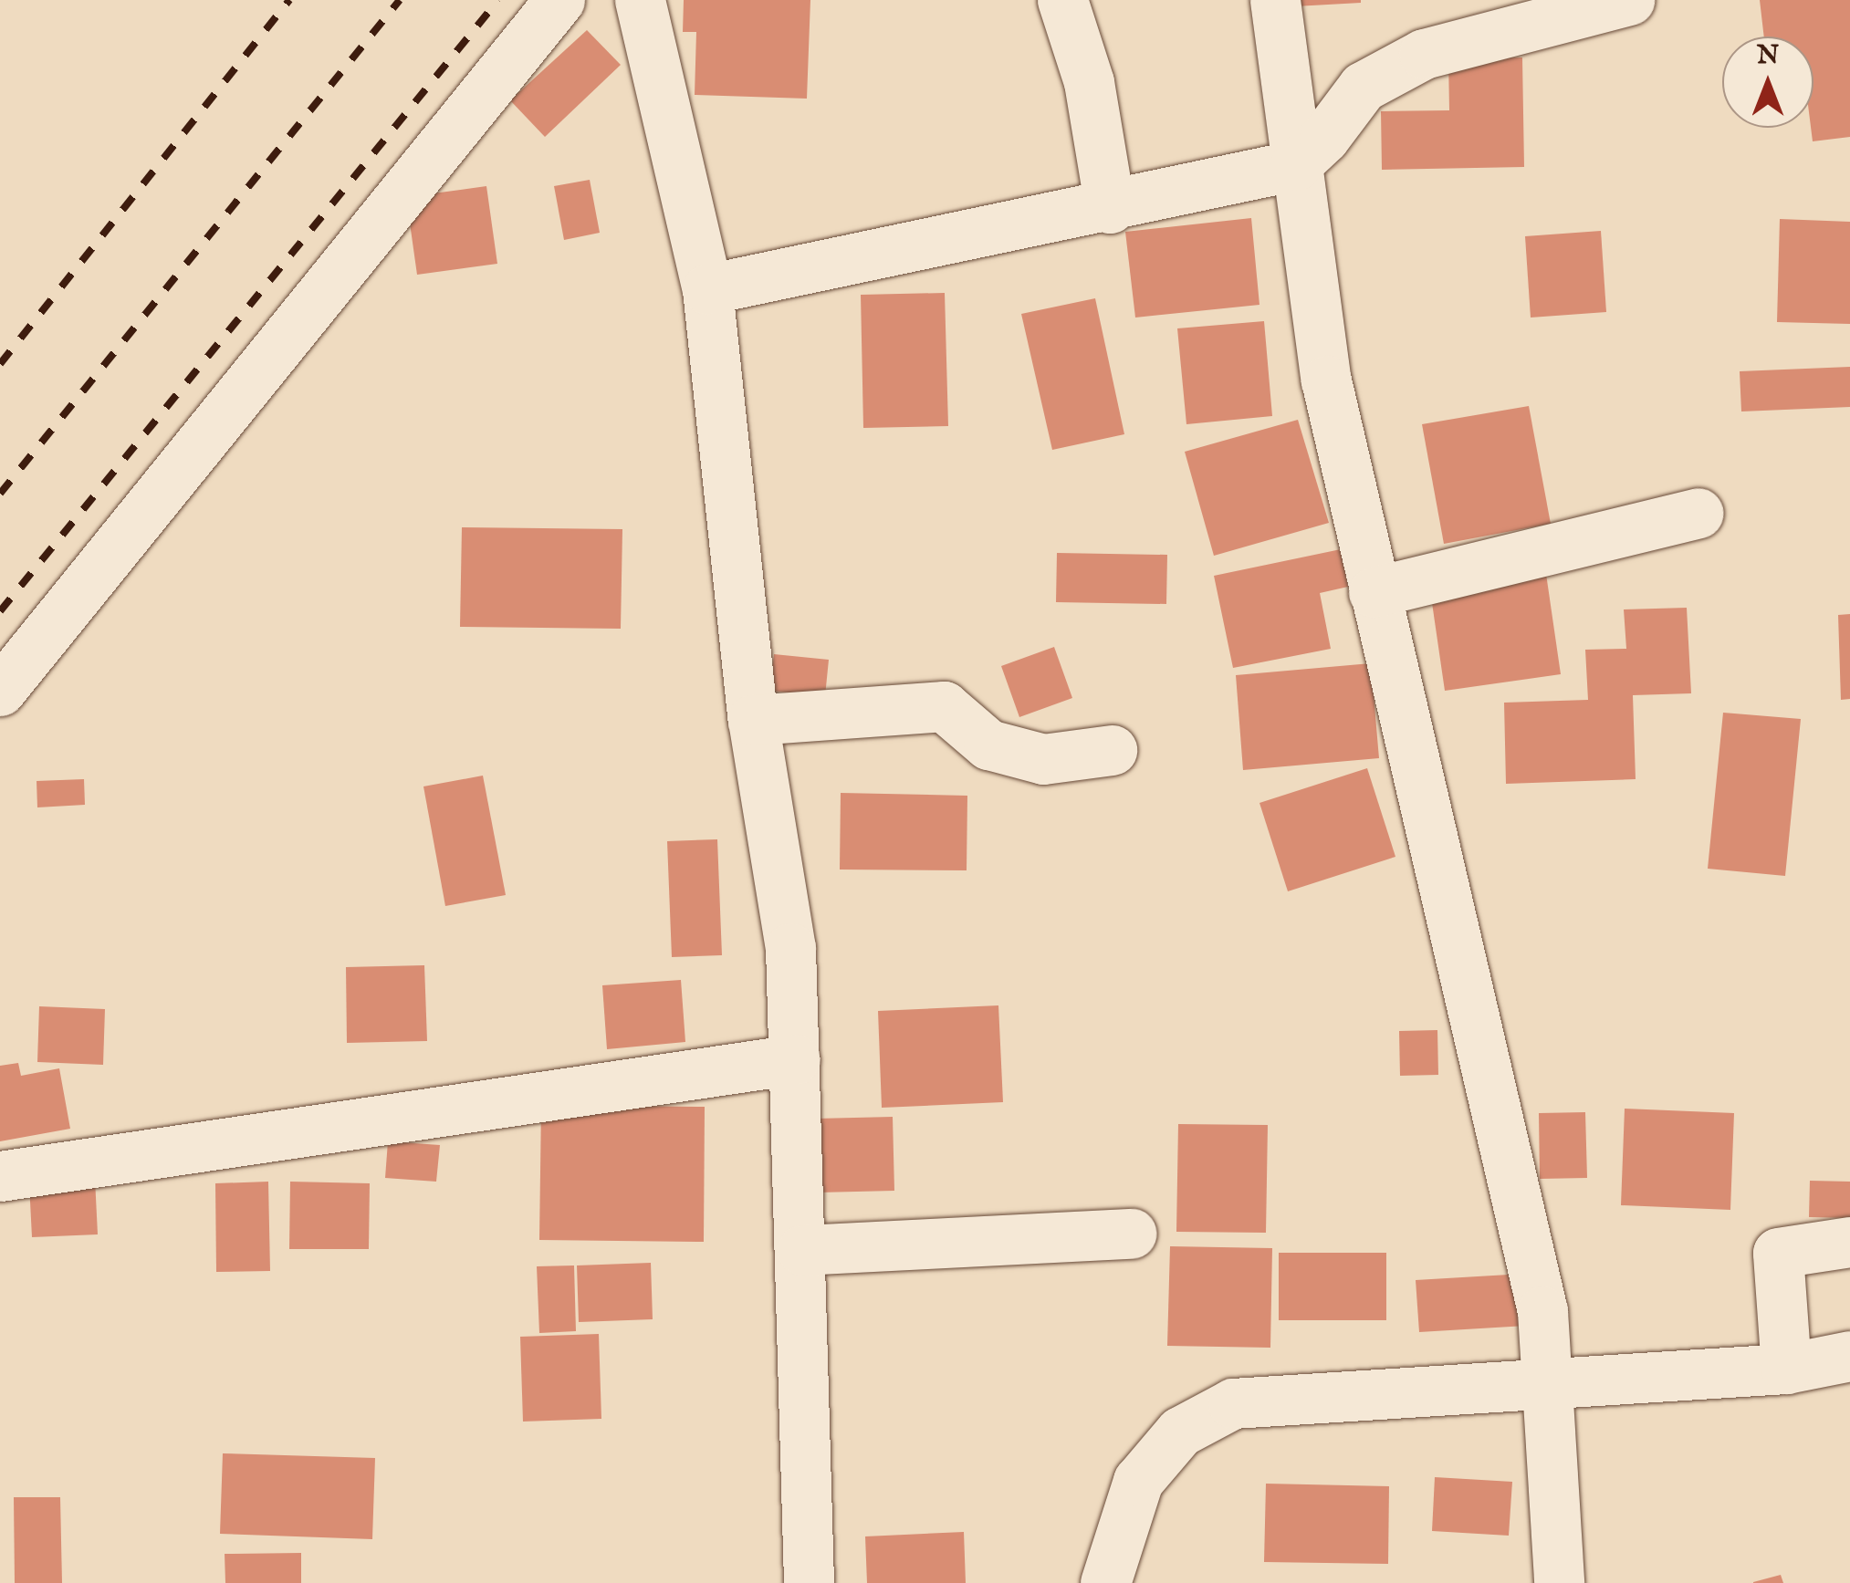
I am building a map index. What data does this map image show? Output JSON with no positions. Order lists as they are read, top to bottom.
{
  "north": "top"
}
